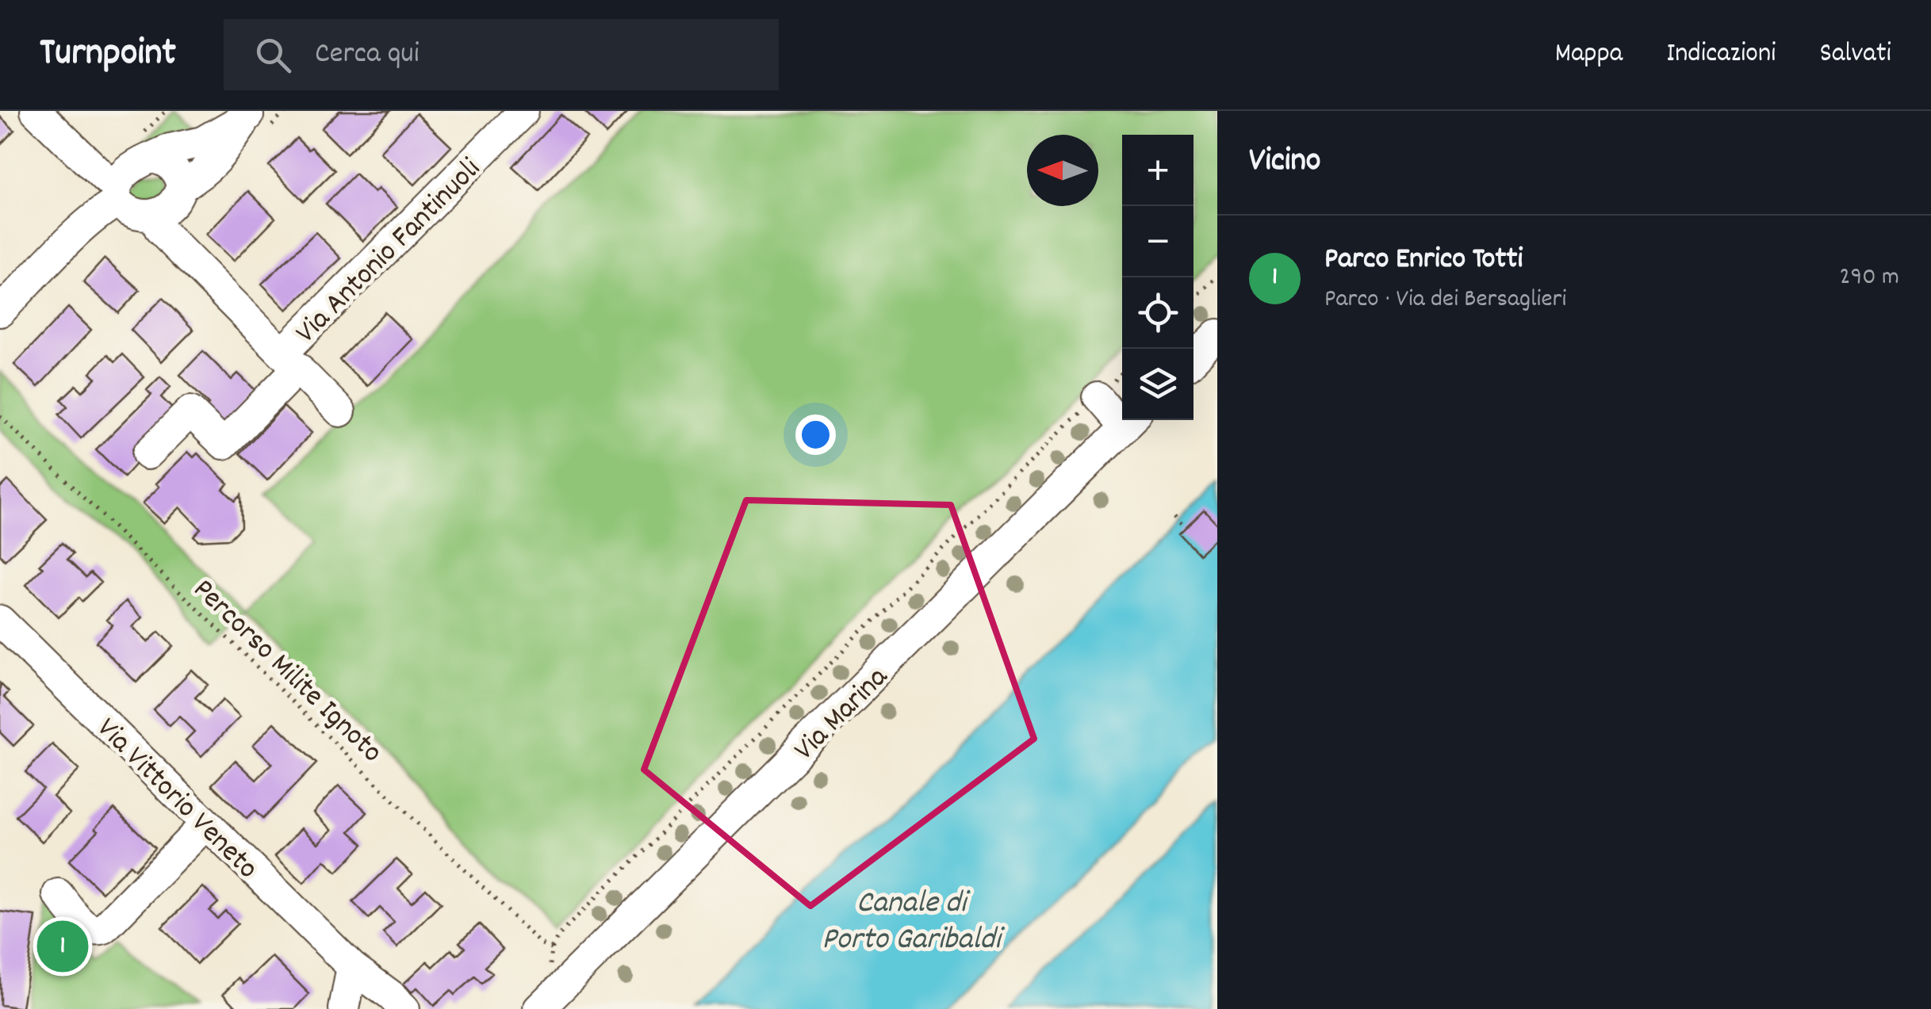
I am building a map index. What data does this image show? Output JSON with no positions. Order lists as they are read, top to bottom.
{
  "streets": {
    "street": ["Via Antonio Fantinuoli", "Via Marina", "Via Vittorio Veneto"],
    "path": ["Percorso Milite Ignoto"]
  },
  "water": ["Canale di Porto Garibaldi"],
  "north": "left",
  "page": {
    "header": "Turnpoint",
    "search": "Cerca qui",
    "nav": ["Mappa", "Indicazioni", "Salvati"],
    "heading": "Vicino",
    "map_buttons": ["+", "−"],
    "list": [
      {
        "mark": "1",
        "name": "Parco Enrico Totti",
        "note": "Parco · Via dei Bersaglieri",
        "value": "290 m"
      }
    ],
    "pins": "1"
  }
}
